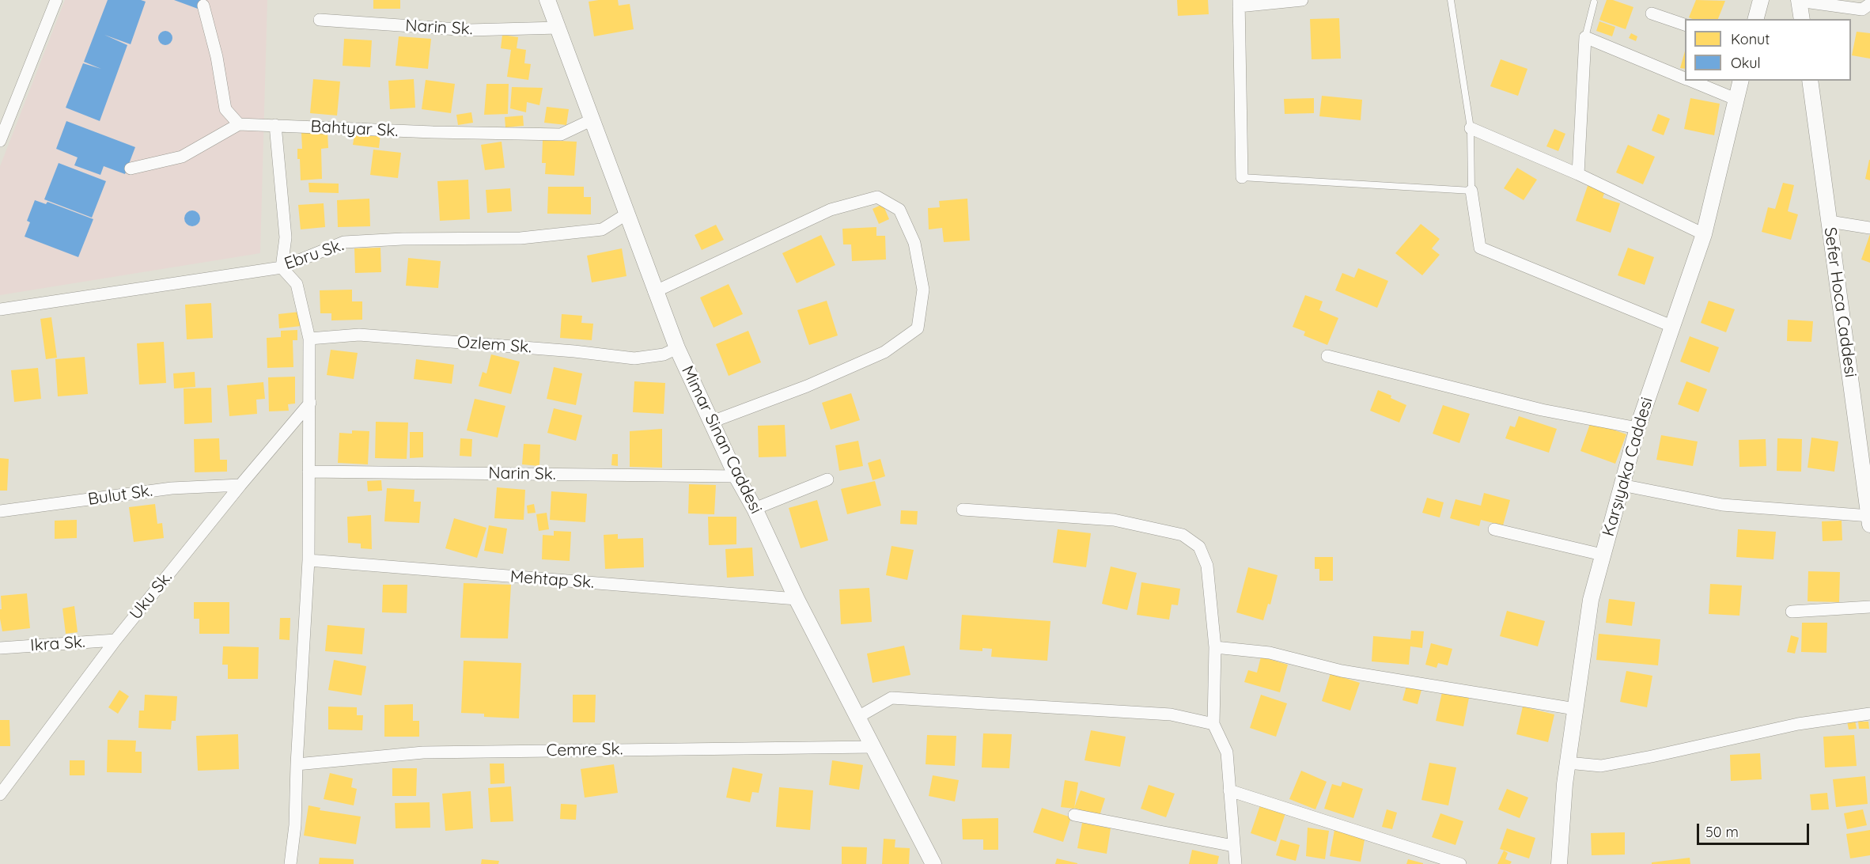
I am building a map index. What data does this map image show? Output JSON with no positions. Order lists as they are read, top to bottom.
{
  "streets": {
    "street": [
      "Narin Sk.",
      "Bahtyar Sk.",
      "Ebru Sk.",
      "Sefer Hoca Caddesi",
      "Ozlem Sk.",
      "Mimar Sinan Caddesi",
      "Karşıyaka Caddesi",
      "Bulut Sk.",
      "Mehtap Sk.",
      "Uku Sk.",
      "Ikra Sk.",
      "Cemre Sk."
    ]
  },
  "crossings": [
    ["Narin Sk.", "Mimar Sinan Caddesi"],
    ["Bahtyar Sk.", "Mimar Sinan Caddesi"],
    ["Ebru Sk.", "Mimar Sinan Caddesi"],
    ["Ozlem Sk.", "Mimar Sinan Caddesi"],
    ["Mimar Sinan Caddesi", "Mehtap Sk."],
    ["Mimar Sinan Caddesi", "Cemre Sk."],
    ["Bulut Sk.", "Uku Sk."],
    ["Uku Sk.", "Ikra Sk."]
  ],
  "legend": ["Konut", "Okul"],
  "scale_bar": "50 m"
}
